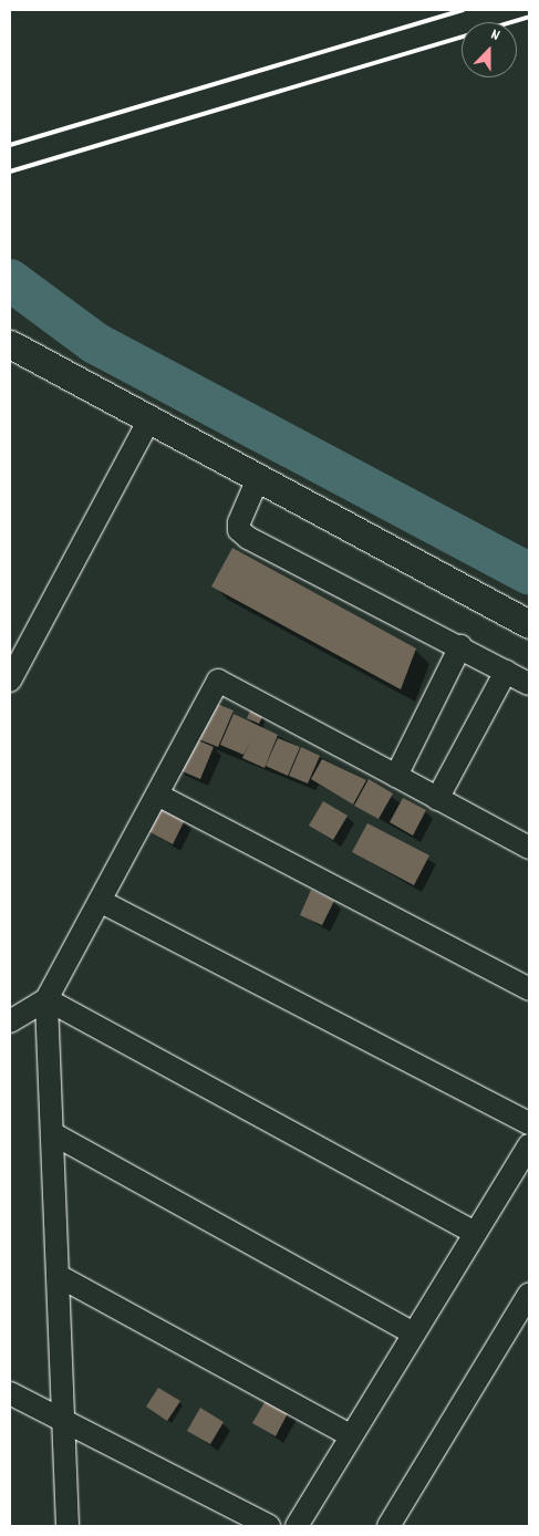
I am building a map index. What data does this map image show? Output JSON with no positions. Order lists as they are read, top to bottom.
{
  "north": "top"
}
